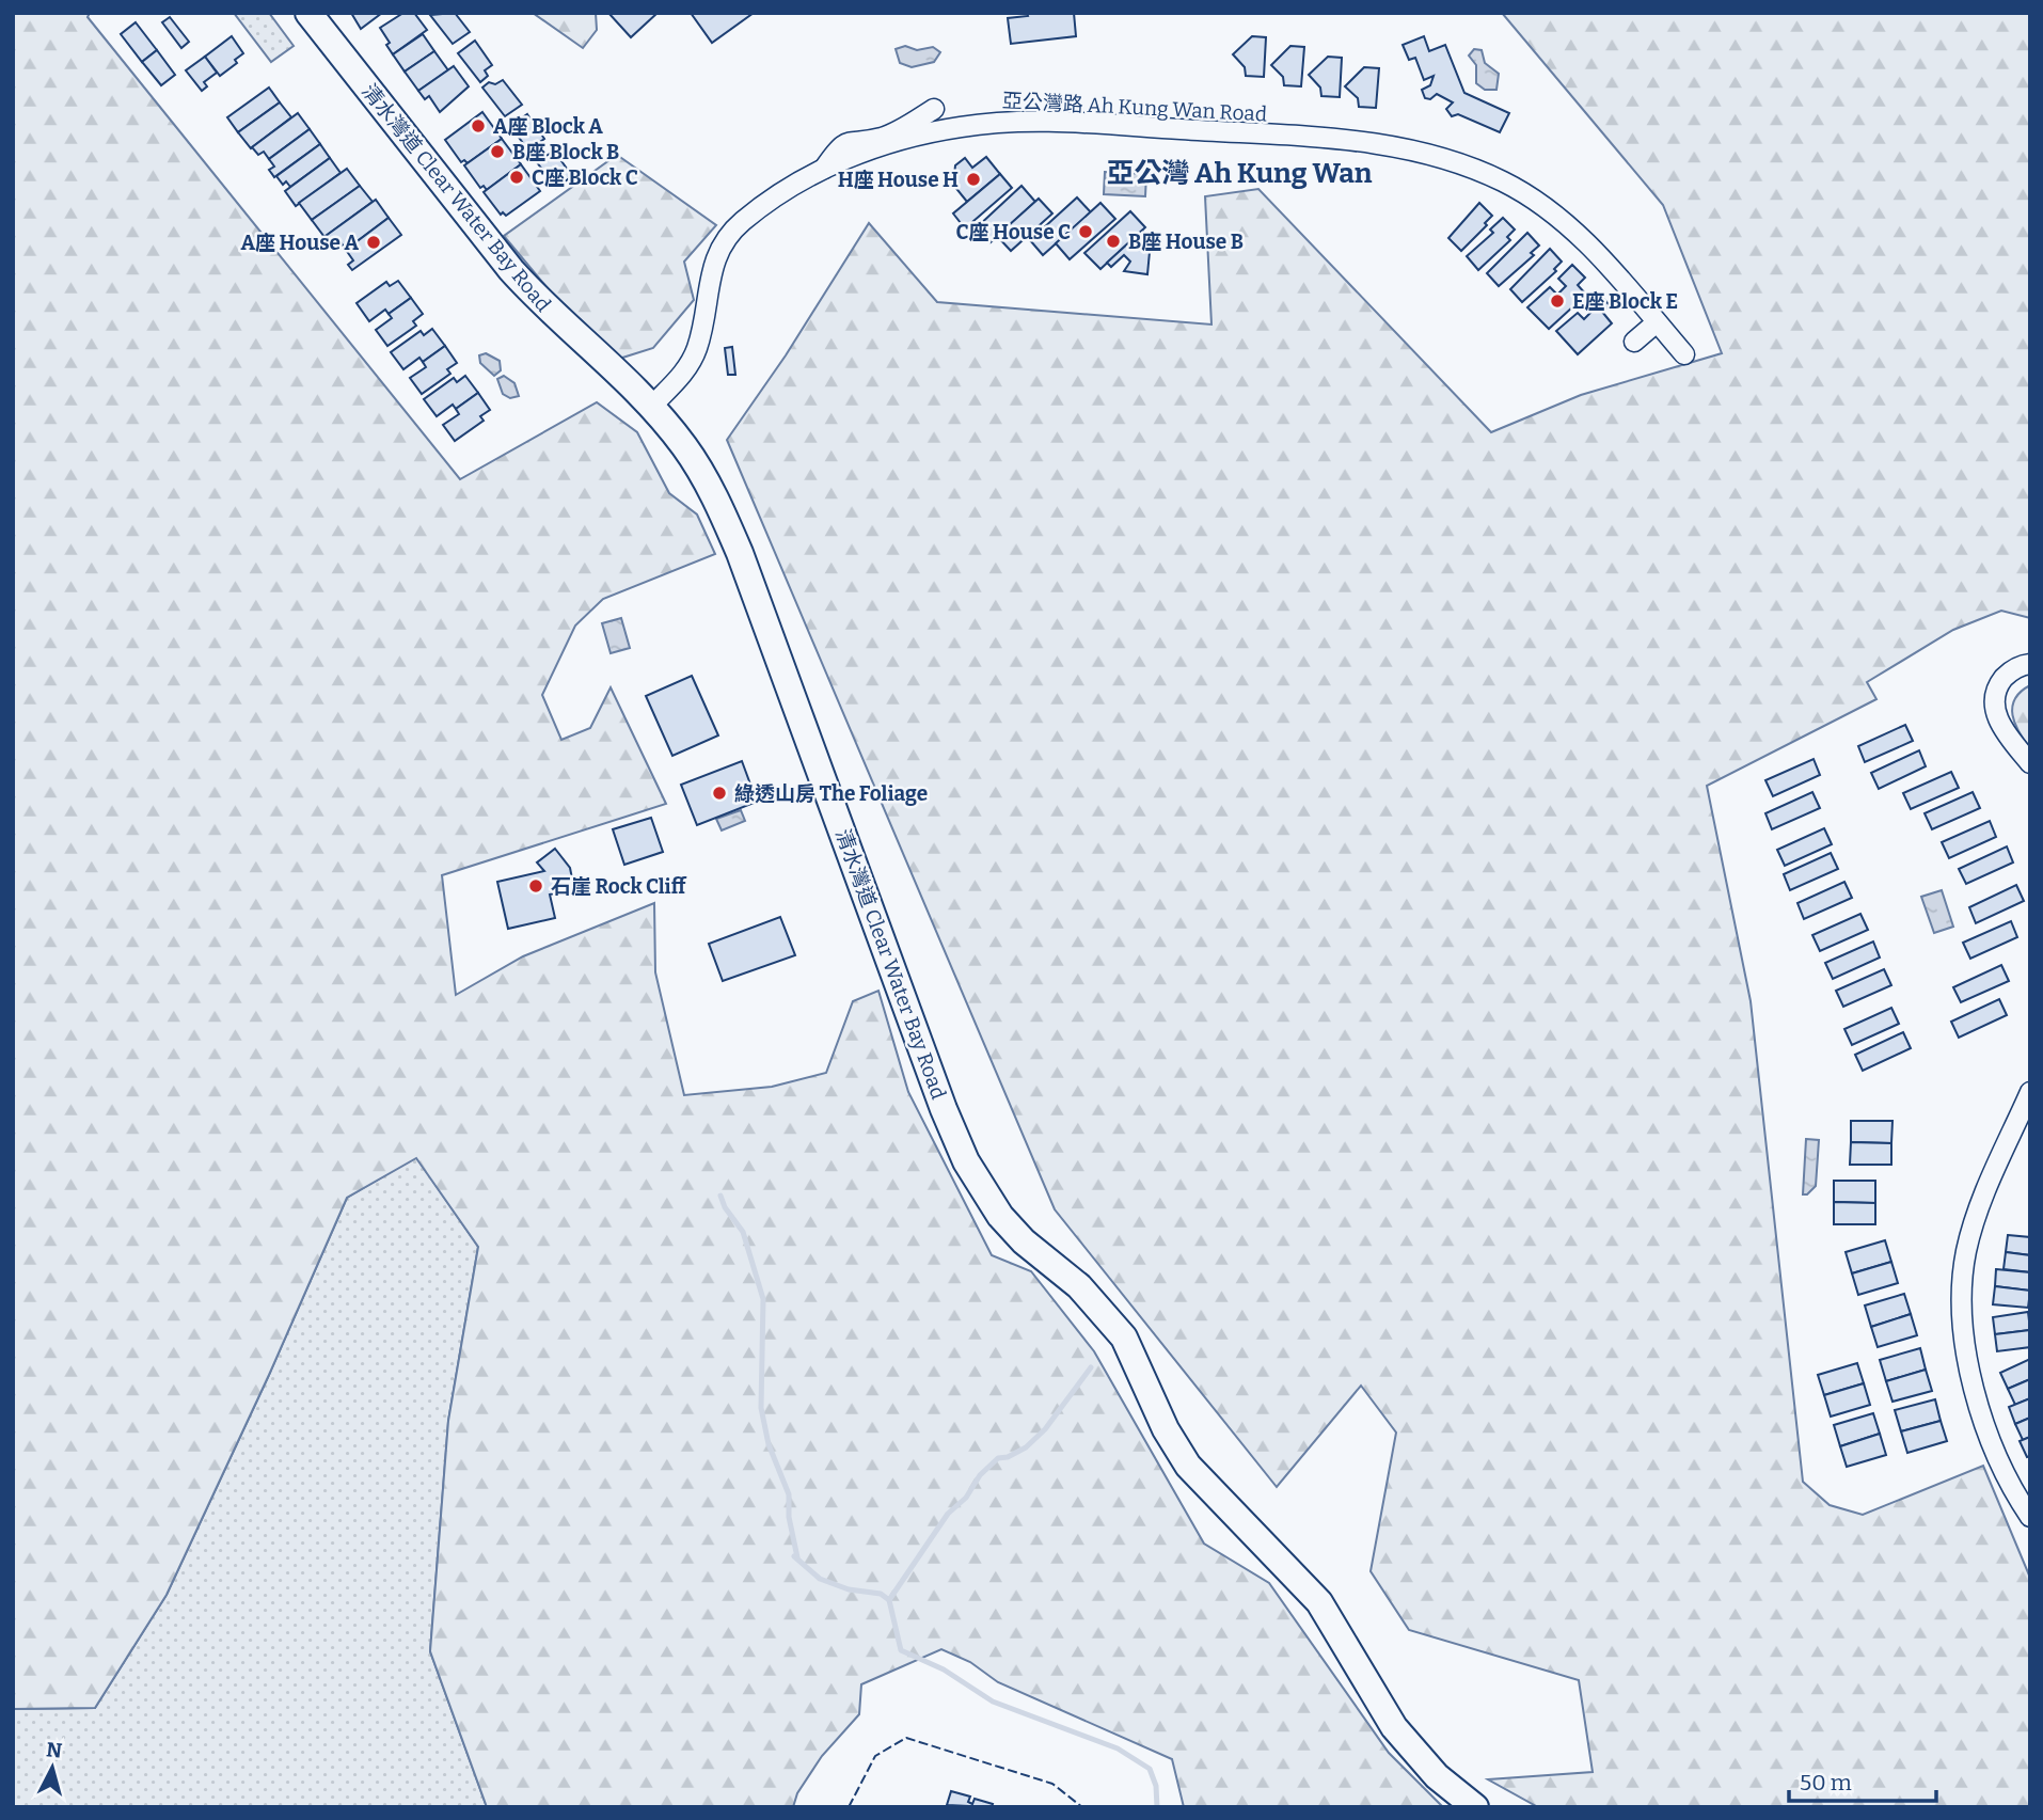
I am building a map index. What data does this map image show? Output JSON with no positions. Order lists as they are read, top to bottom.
{
  "streets": {
    "main road": ["清水灣道 Clear Water Bay Road"],
    "street": ["亞公灣路 Ah Kung Wan Road"]
  },
  "crossings": [
    ["亞公灣路 Ah Kung Wan Road", "清水灣道 Clear Water Bay Road"]
  ],
  "districts": ["亞公灣 Ah Kung Wan"],
  "places": [
    "A座 Block A",
    "B座 Block B",
    "C座 Block C",
    "H座 House H",
    "C座 House C",
    "B座 House B",
    "A座 House A",
    "E座 Block E",
    "綠透山房 The Foliage",
    "石崖 Rock Cliff"
  ],
  "scale_bar": "50 m",
  "north": "top"
}
